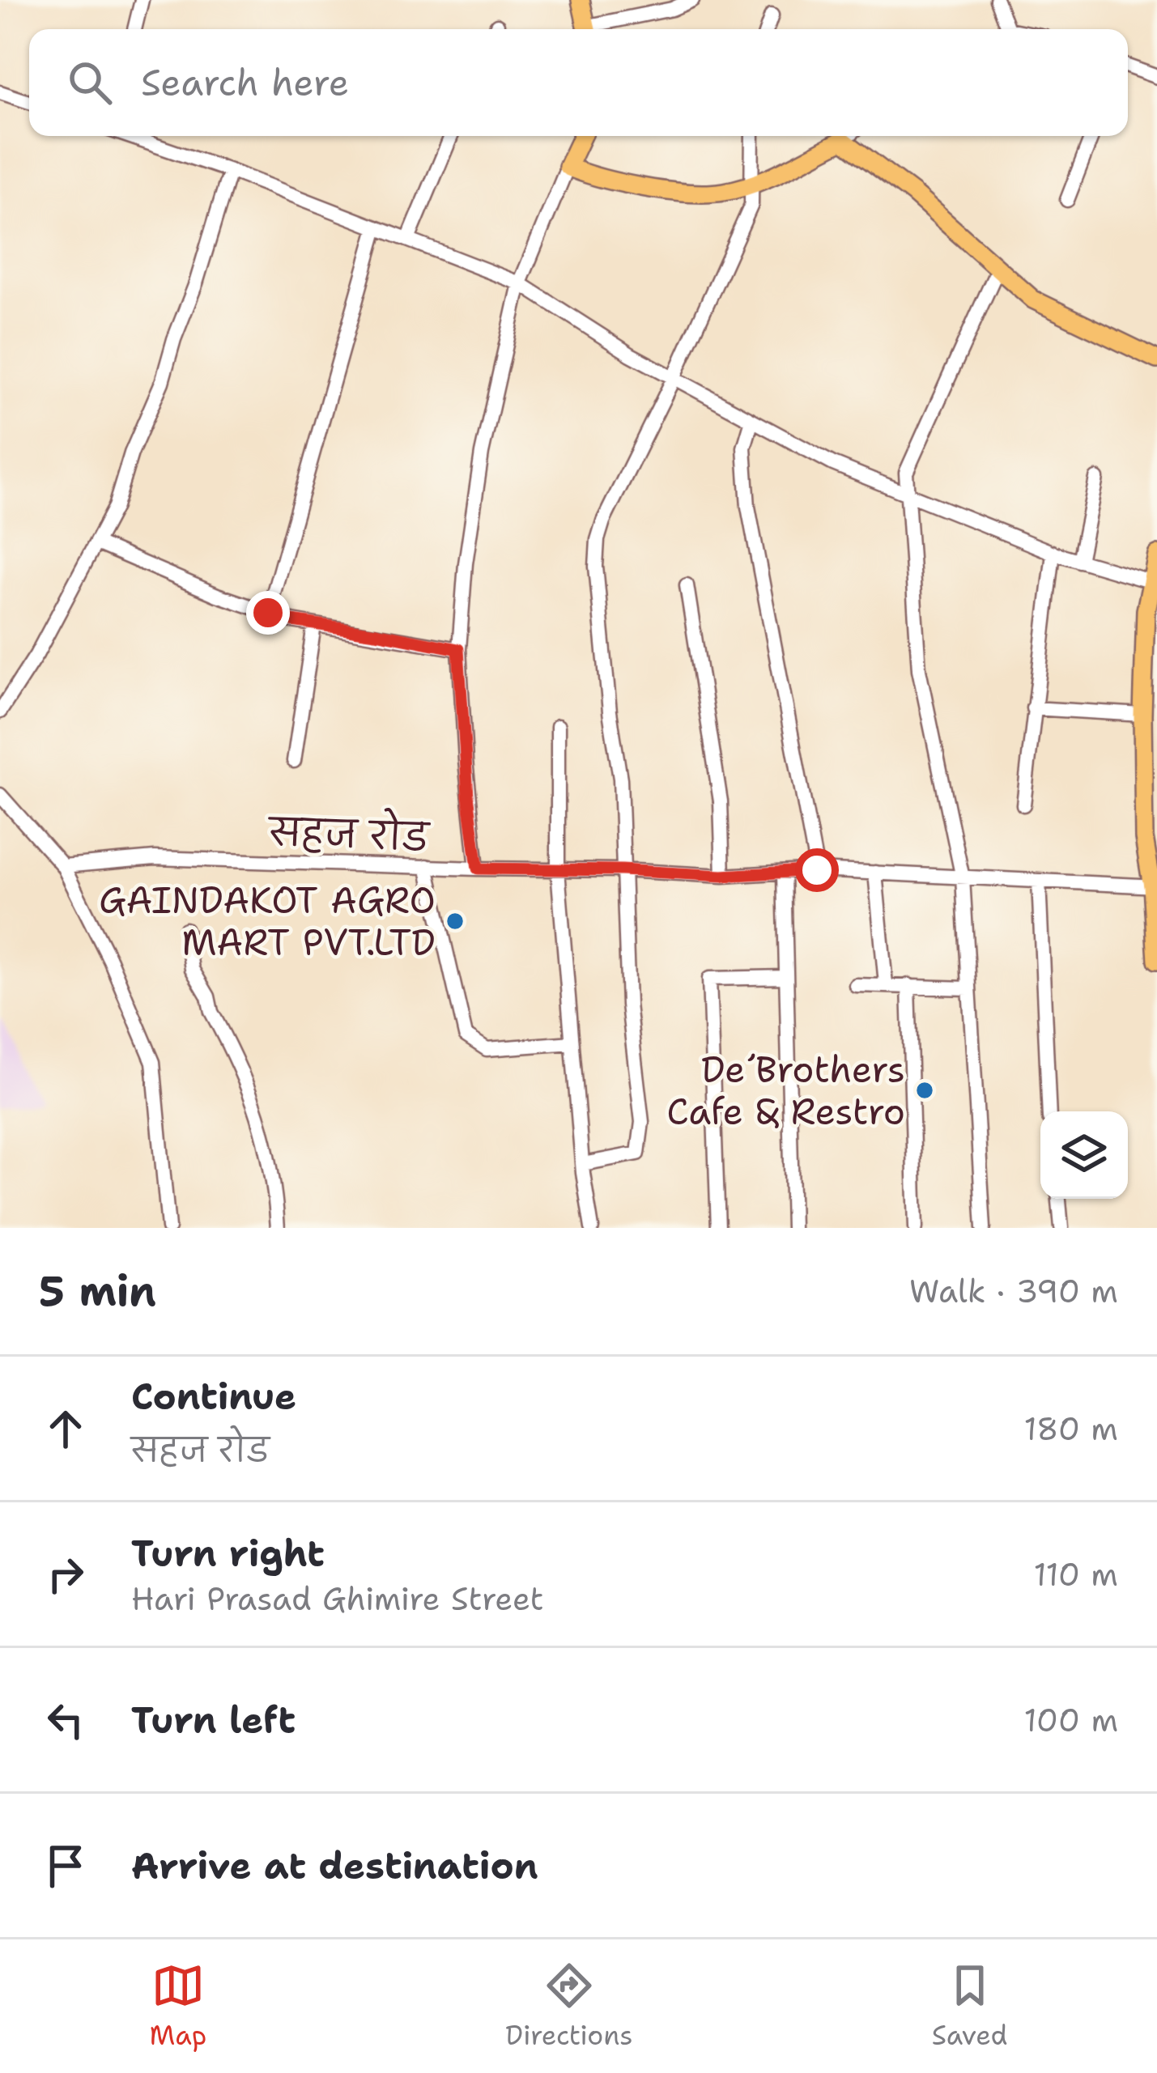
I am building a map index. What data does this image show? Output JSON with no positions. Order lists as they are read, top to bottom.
{
  "streets": {
    "street": ["सहज रोड"]
  },
  "places": ["GAINDAKOT AGRO MART PVT.LTD", "De´Brothers Cafe & Restro"],
  "page": {
    "search": "Search here",
    "heading": ["5 min", "Walk · 390 m"],
    "list": [
      ["Continue", "सहज रोड", "180 m"],
      ["Turn right", "Hari Prasad Ghimire Street", "110 m"],
      ["Turn left", "100 m"],
      "Arrive at destination"
    ],
    "nav": ["Map", "Directions", "Saved"]
  }
}
